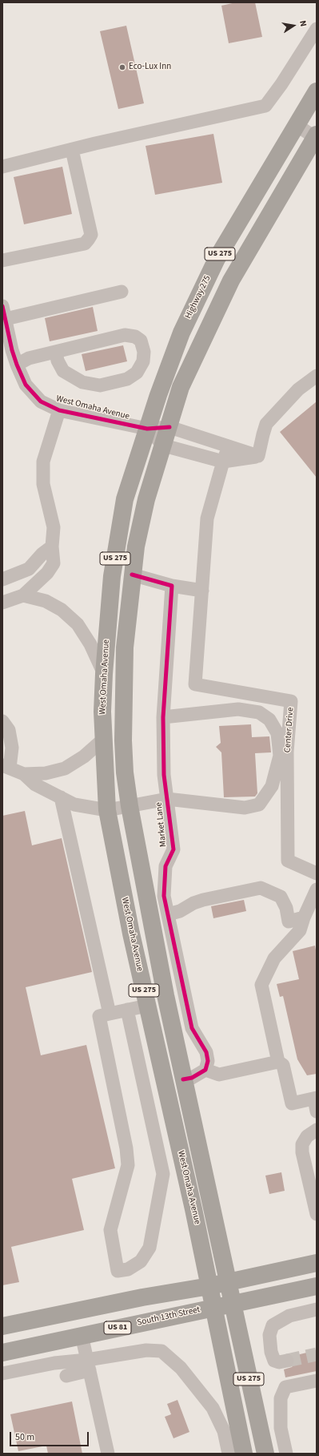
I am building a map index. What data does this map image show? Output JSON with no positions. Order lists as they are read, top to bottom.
{
  "streets": {
    "highway": [
      "US 275",
      "Highway 275",
      "West Omaha Avenue",
      "South 13th Street",
      "US 81"
    ],
    "street": ["Center Drive", "Market Lane"]
  },
  "crossings": [
    ["US 275", "West Omaha Avenue"],
    ["Highway 275", "West Omaha Avenue"],
    ["West Omaha Avenue", "Market Lane"],
    ["West Omaha Avenue", "South 13th Street"]
  ],
  "places": ["Eco-Lux Inn"],
  "scale_bar": "50 m",
  "north": "right"
}
